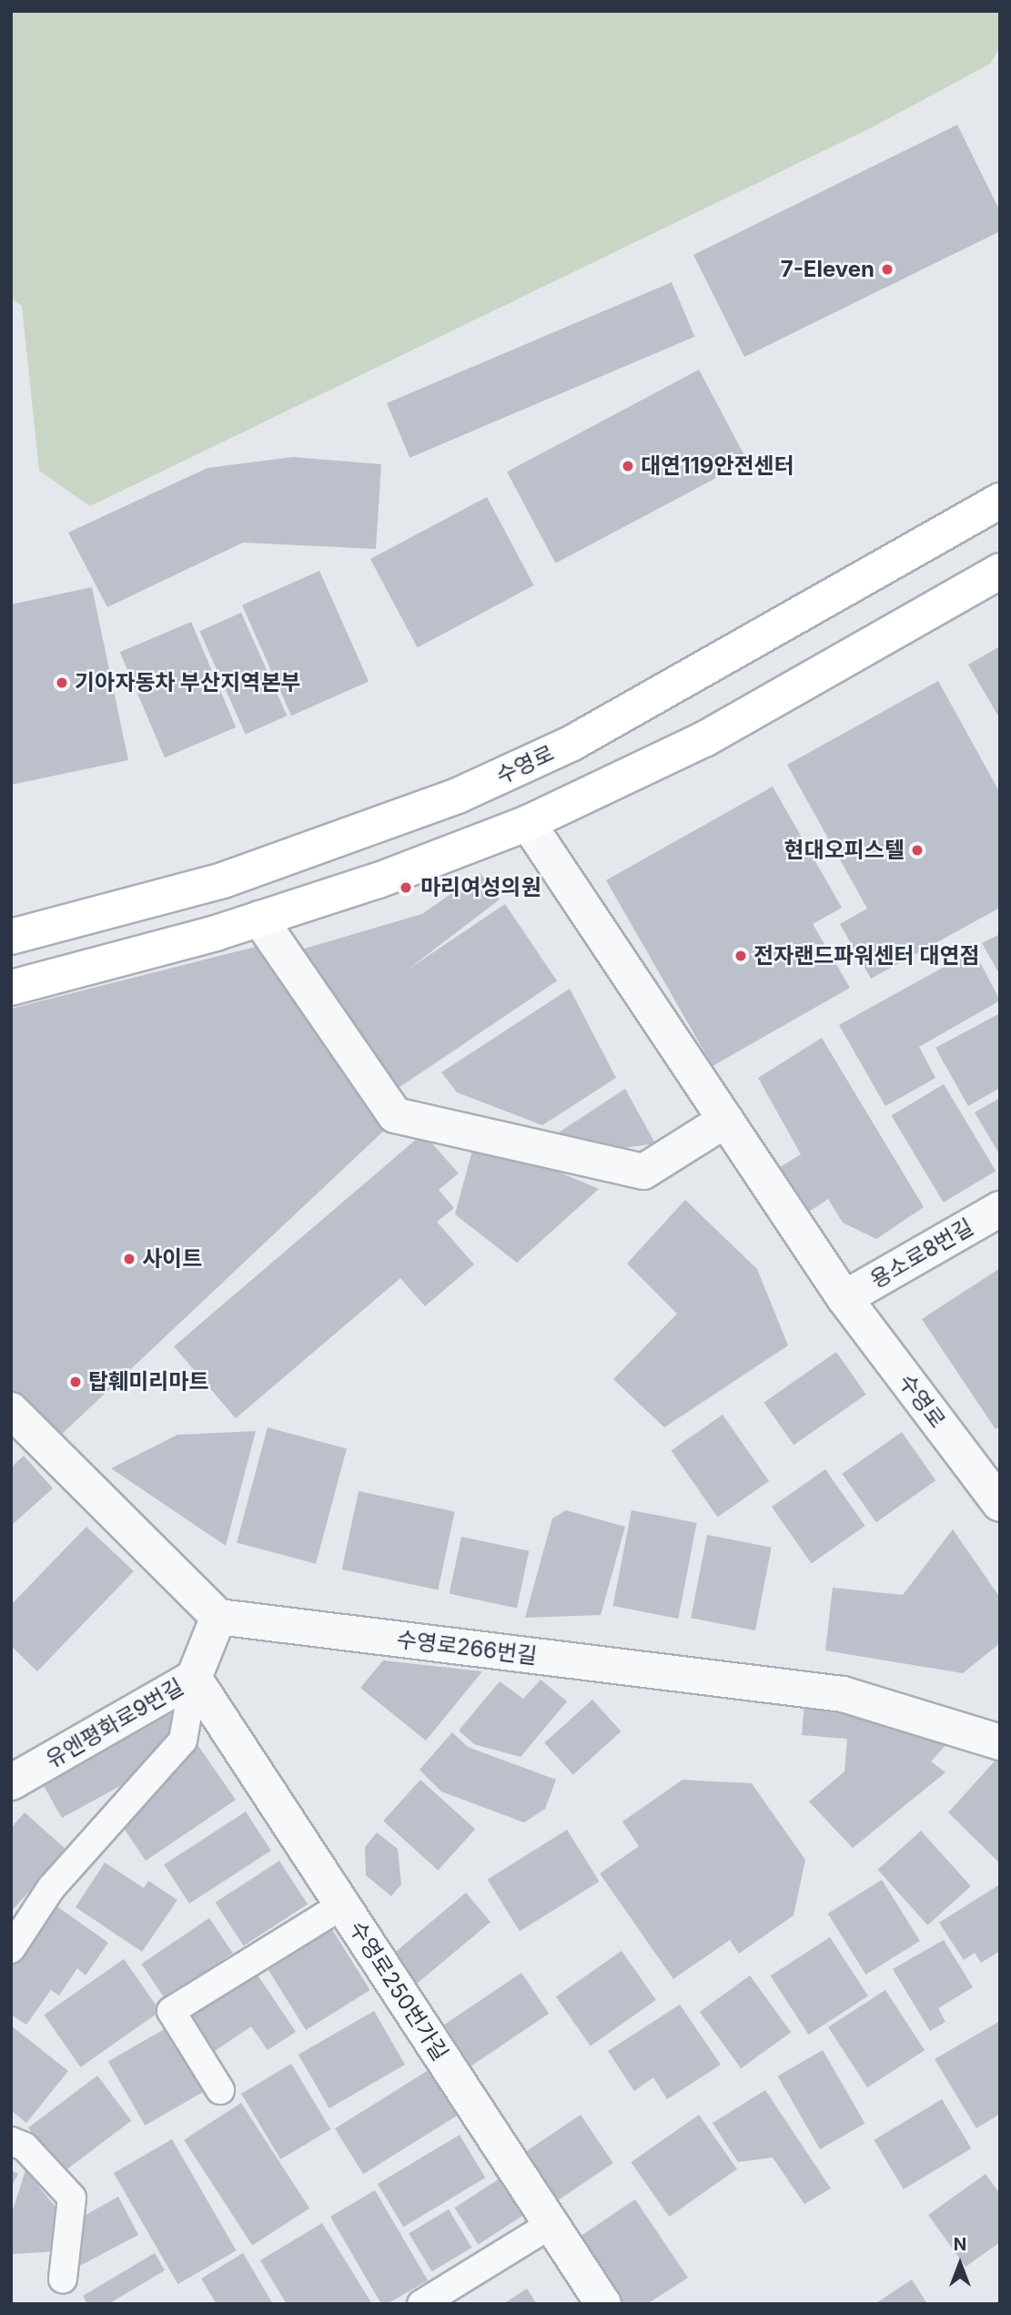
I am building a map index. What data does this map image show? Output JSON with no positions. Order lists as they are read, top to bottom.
{
  "streets": {
    "main road": ["수영로"],
    "street": [
      "용소로8번길",
      "수영로266번길",
      "유엔평화로9번길",
      "수영로250번가길"
    ]
  },
  "crossings": [
    ["수영로", "용소로8번길"],
    ["수영로266번길", "유엔평화로9번길"],
    ["유엔평화로9번길", "수영로250번가길"]
  ],
  "places": [
    "7-Eleven",
    "대연119안전센터",
    "기아자동차 부산지역본부",
    "현대오피스텔",
    "마리여성의원",
    "전자랜드파워센터 대연점",
    "사이트",
    "탑훼미리마트"
  ],
  "north": "top"
}
